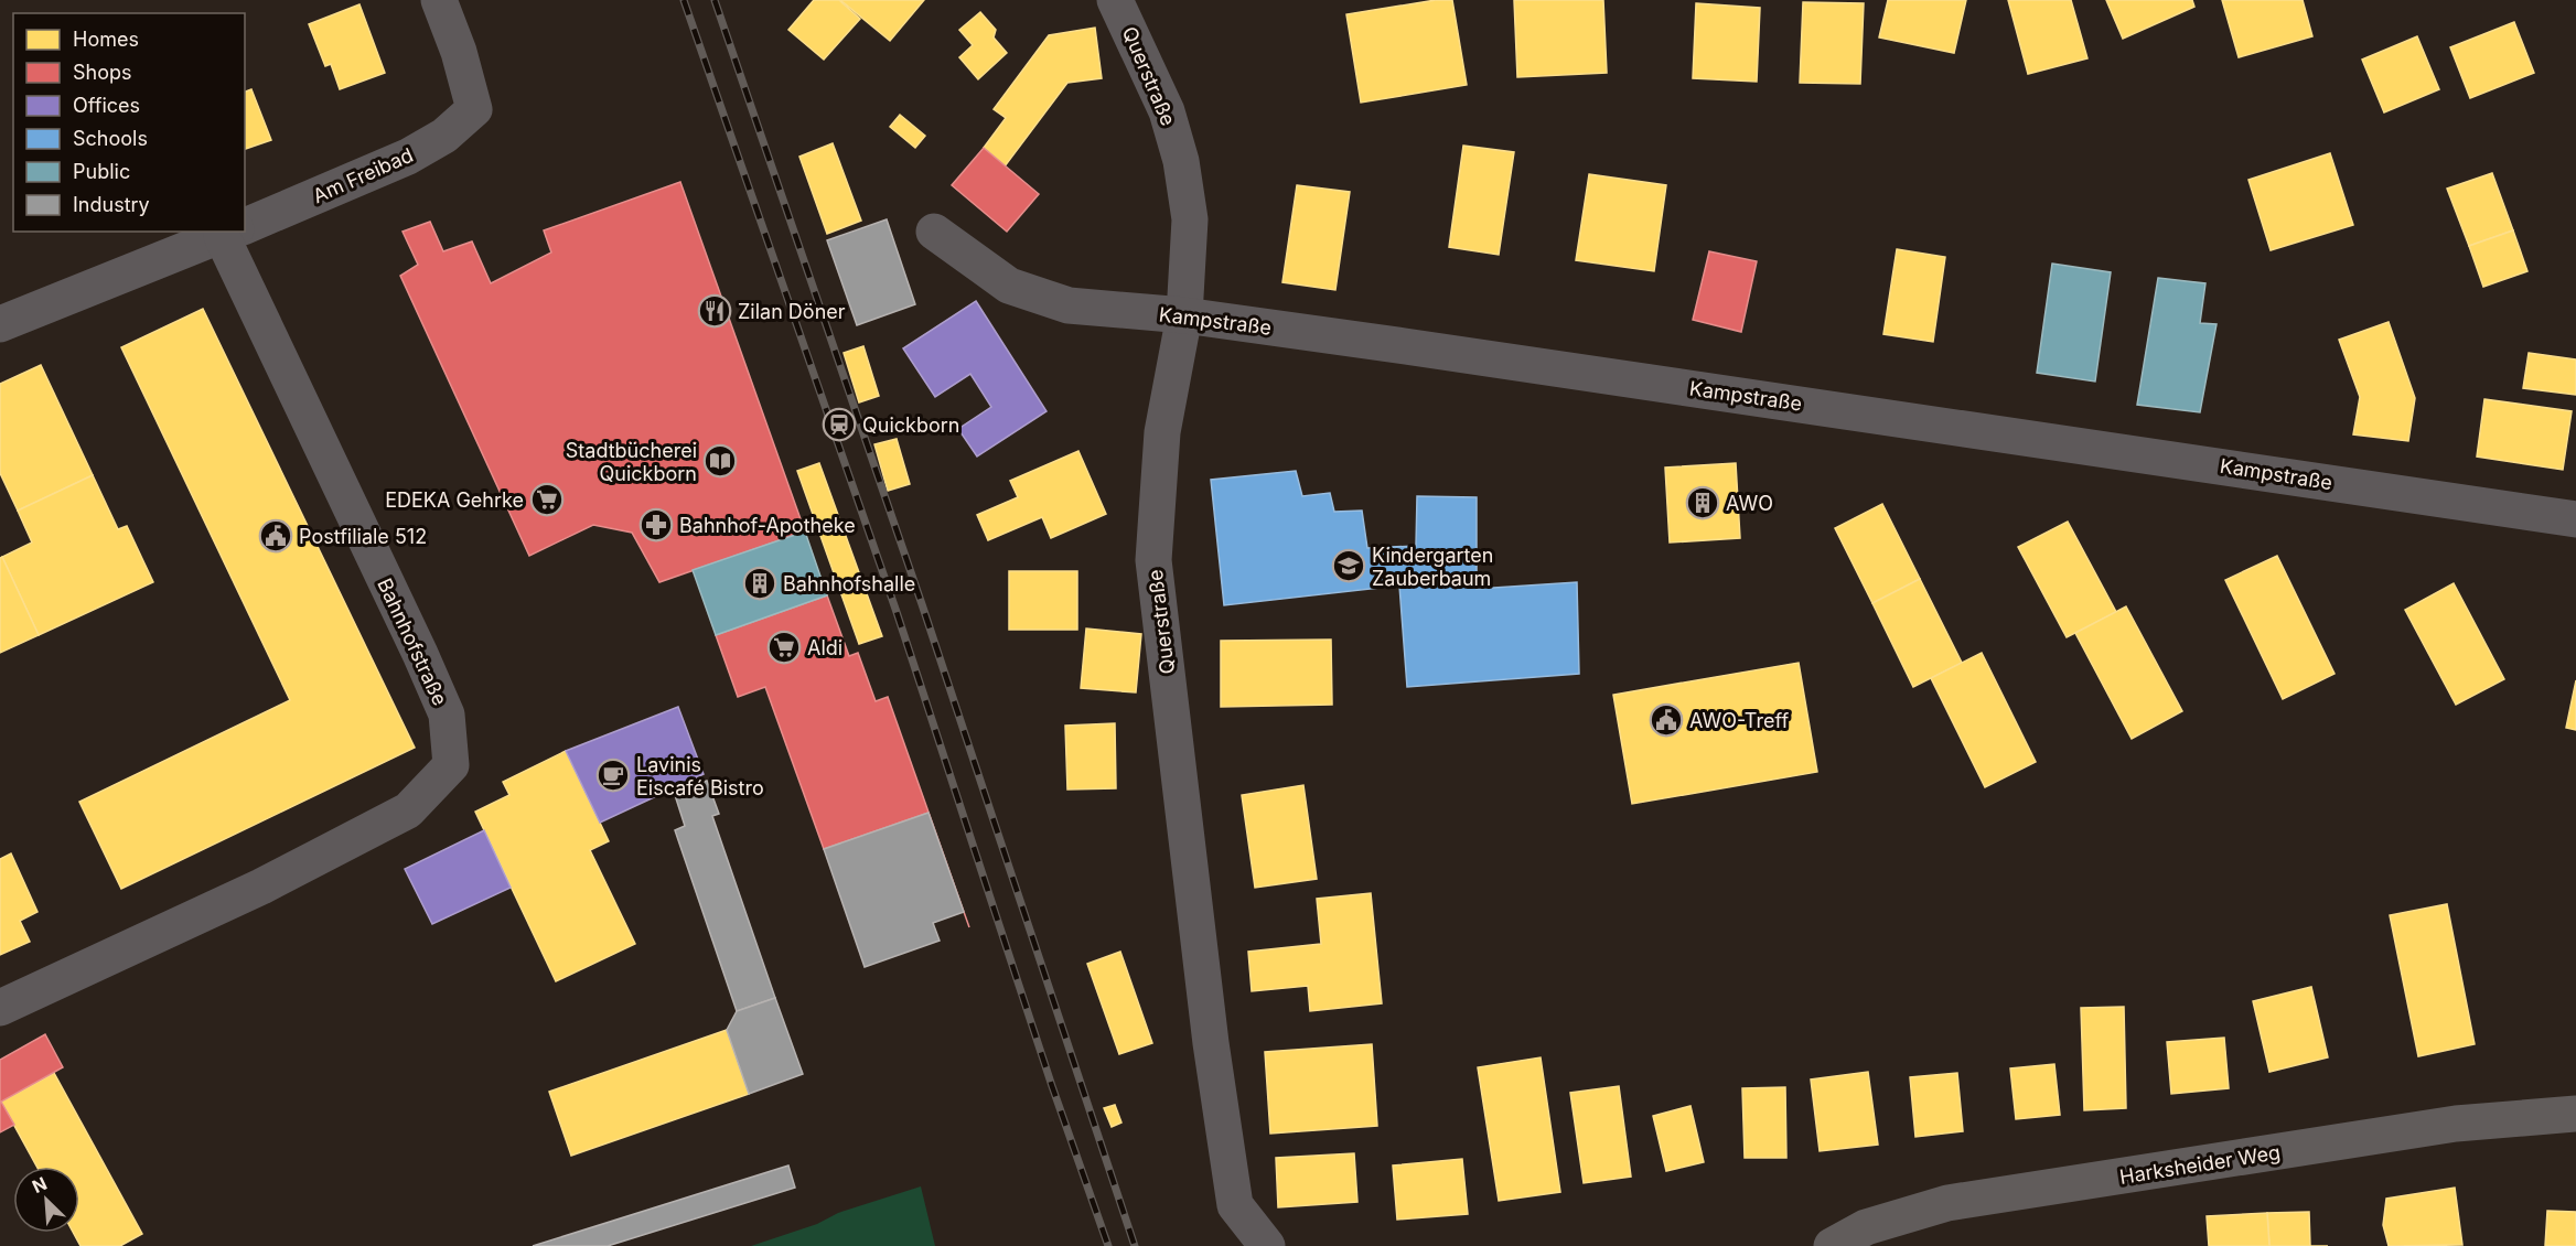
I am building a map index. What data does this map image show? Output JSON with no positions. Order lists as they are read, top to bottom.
{
  "streets": {
    "main road": ["Harksheider Weg"],
    "street": [
      "Querstraße",
      "Am Freibad",
      "Kampstraße",
      "Bahnhofstraße"
    ]
  },
  "crossings": [
    ["Querstraße", "Kampstraße"],
    ["Am Freibad", "Bahnhofstraße"]
  ],
  "places": {
    "restaurant": ["Zilan Döner"],
    "station": ["Quickborn"],
    "library": ["Stadtbücherei Quickborn"],
    "supermarket": ["EDEKA Gehrke", "Aldi"],
    "building": ["AWO", "Bahnhofshalle"],
    "pharmacy": ["Bahnhof-Apotheke"],
    "public building": ["Postfiliale 512", "AWO-Treff"],
    "school or university": ["Kindergarten Zauberbaum"],
    "cafe": ["Lavinis Eiscafé Bistro"]
  },
  "legend": [
    "Homes",
    "Shops",
    "Offices",
    "Schools",
    "Public",
    "Industry"
  ],
  "north": "top left"
}
